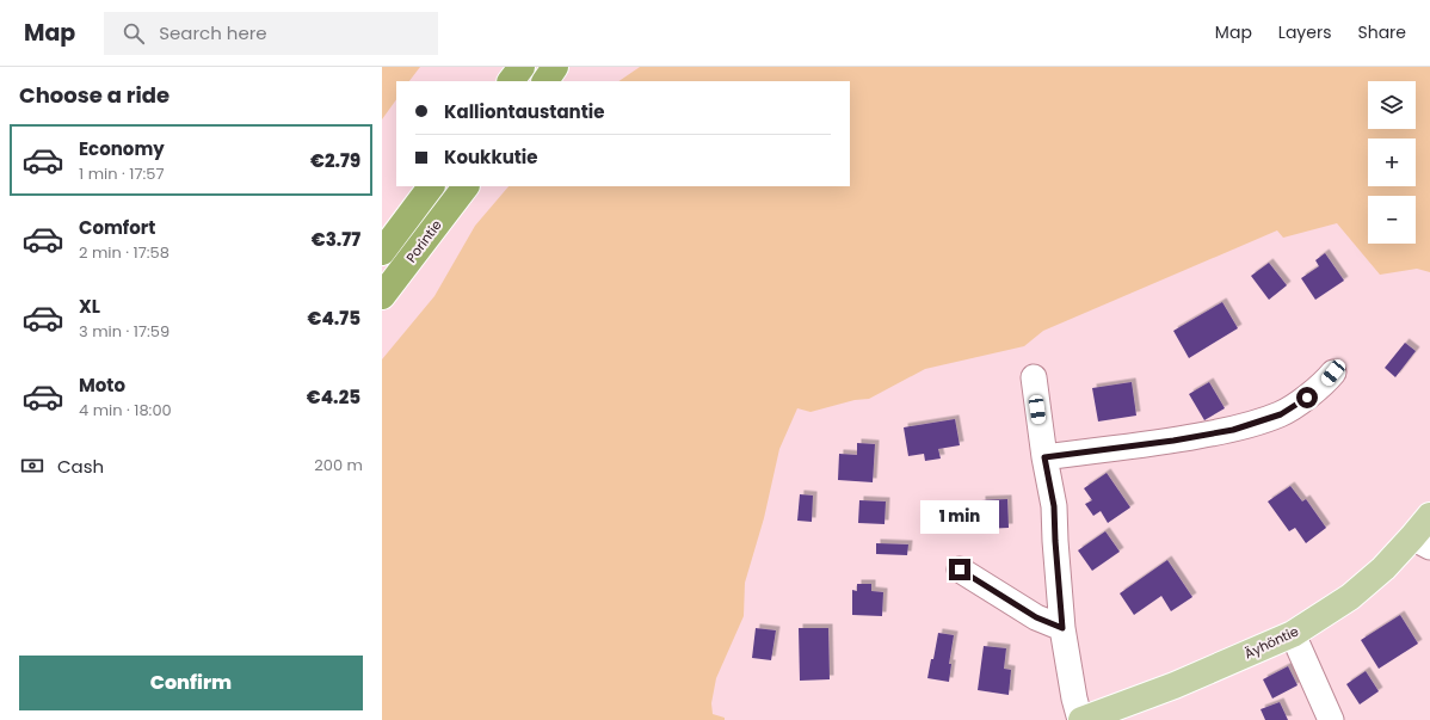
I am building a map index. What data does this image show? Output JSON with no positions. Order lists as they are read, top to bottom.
{
  "streets": {
    "highway": ["Porintie"],
    "main road": ["Äyhöntie"]
  },
  "page": {
    "header": "Map",
    "search": "Search here",
    "nav": ["Map", "Layers", "Share"],
    "heading": "Choose a ride",
    "map_buttons": ["+", "−"],
    "banner": ["Kalliontaustantie", "Koukkutie"],
    "list": [
      {
        "name": "Economy",
        "note": "1 min · 17:57",
        "value": "€2.79"
      },
      {
        "name": "Comfort",
        "note": "2 min · 17:58",
        "value": "€3.77"
      },
      {
        "name": "XL",
        "note": "3 min · 17:59",
        "value": "€4.75"
      },
      {
        "name": "Moto",
        "note": "4 min · 18:00",
        "value": "€4.25"
      }
    ],
    "pay": ["Cash", "200 m"],
    "bubble": "1 min",
    "buttons": "Confirm"
  }
}
